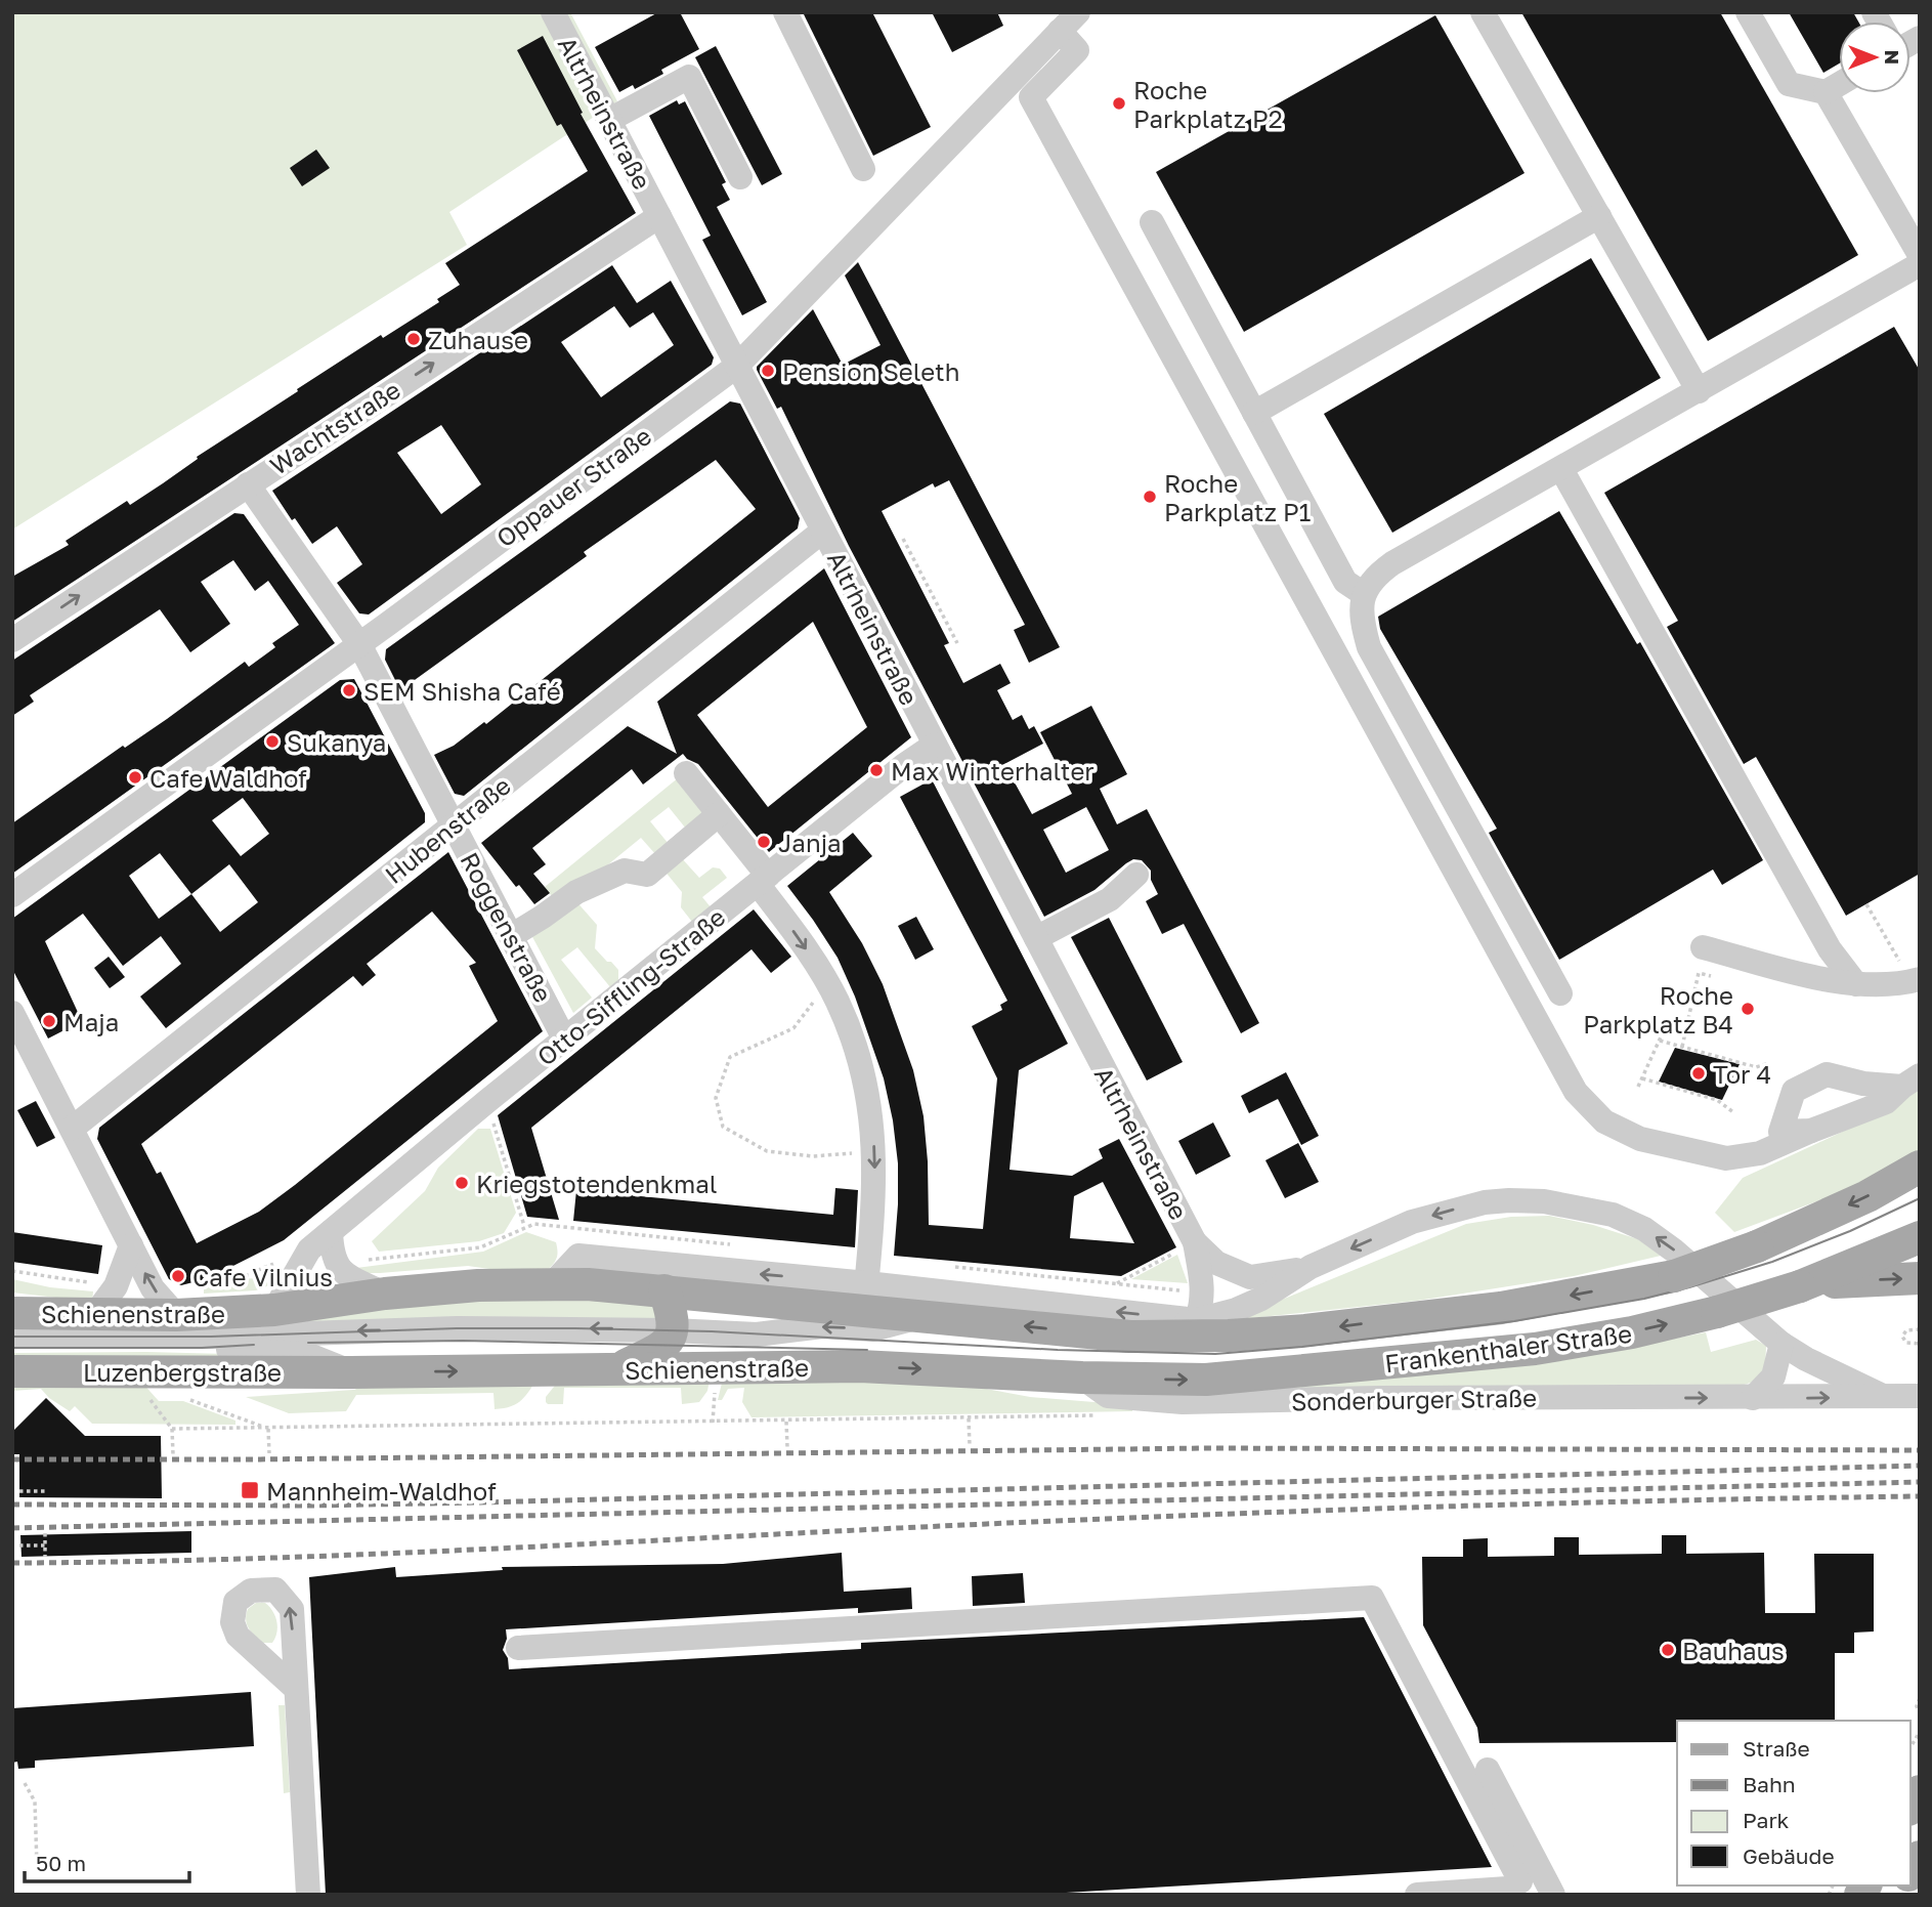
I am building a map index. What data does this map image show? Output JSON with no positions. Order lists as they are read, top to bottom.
{
  "streets": {
    "main road": ["Schienenstraße", "Frankenthaler Straße", "Luzenbergstraße"],
    "street": [
      "Altrheinstraße",
      "Wachtstraße",
      "Oppauer Straße",
      "Hubenstraße",
      "Roggenstraße",
      "Otto-Siffling-Straße",
      "Sonderburger Straße"
    ]
  },
  "crossings": [
    ["Altrheinstraße", "Wachtstraße"],
    ["Altrheinstraße", "Oppauer Straße"],
    ["Altrheinstraße", "Hubenstraße"],
    ["Altrheinstraße", "Otto-Siffling-Straße"],
    ["Altrheinstraße", "Schienenstraße"],
    ["Altrheinstraße", "Sonderburger Straße"],
    ["Wachtstraße", "Roggenstraße"],
    ["Oppauer Straße", "Roggenstraße"],
    ["Hubenstraße", "Roggenstraße"],
    ["Roggenstraße", "Otto-Siffling-Straße"],
    ["Otto-Siffling-Straße", "Schienenstraße"],
    ["Schienenstraße", "Frankenthaler Straße"],
    ["Schienenstraße", "Luzenbergstraße"],
    ["Schienenstraße", "Sonderburger Straße"],
    ["Frankenthaler Straße", "Sonderburger Straße"]
  ],
  "one_way": ["Wachtstraße"],
  "places": {
    "other": [
      "Roche Parkplatz P2",
      "Zuhause",
      "Pension Seleth",
      "Roche Parkplatz P1",
      "SEM Shisha Café",
      "Sukanya",
      "Max Winterhalter",
      "Cafe Waldhof",
      "Janja",
      "Roche Parkplatz B4",
      "Maja",
      "Tor 4",
      "Kriegstotendenkmal",
      "Cafe Vilnius",
      "Bauhaus"
    ],
    "transit": ["Mannheim-Waldhof"]
  },
  "legend": [
    "Straße",
    "Bahn",
    "Park",
    "Gebäude"
  ],
  "scale_bar": "50 m",
  "north": "right"
}
